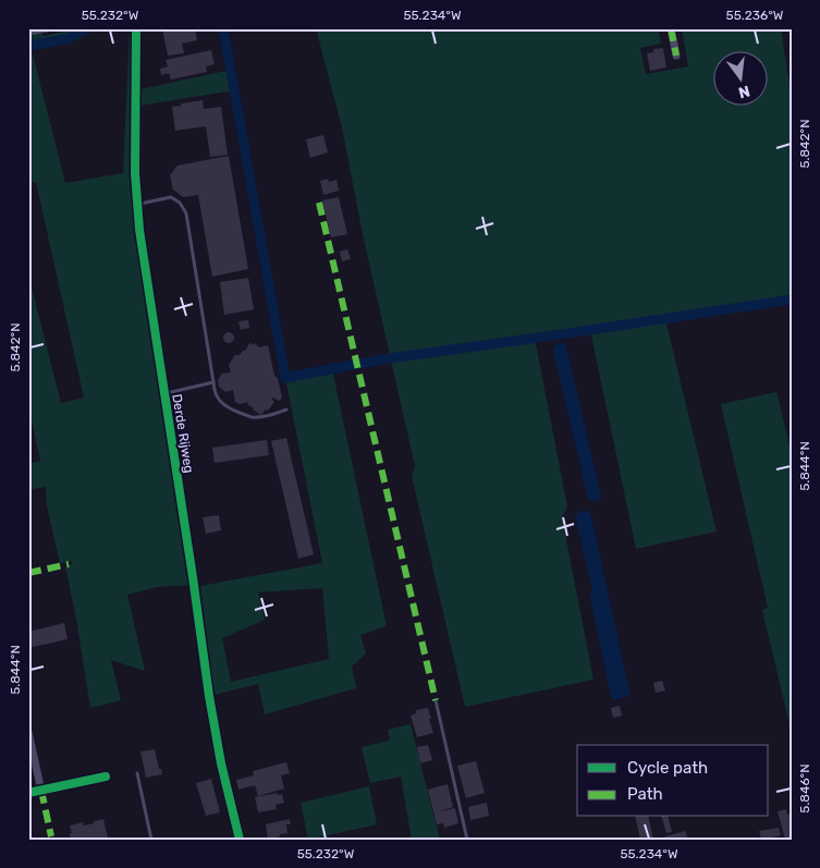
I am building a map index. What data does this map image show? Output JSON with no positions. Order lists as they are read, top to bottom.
{
  "streets": {
    "street": ["Derde Rijweg"]
  },
  "legend": ["Cycle path", "Path"],
  "north": "bottom",
  "coordinates": [
    "55.232°W",
    "55.234°W",
    "55.236°W",
    "5.842°N",
    "5.844°N",
    "5.846°N"
  ]
}
